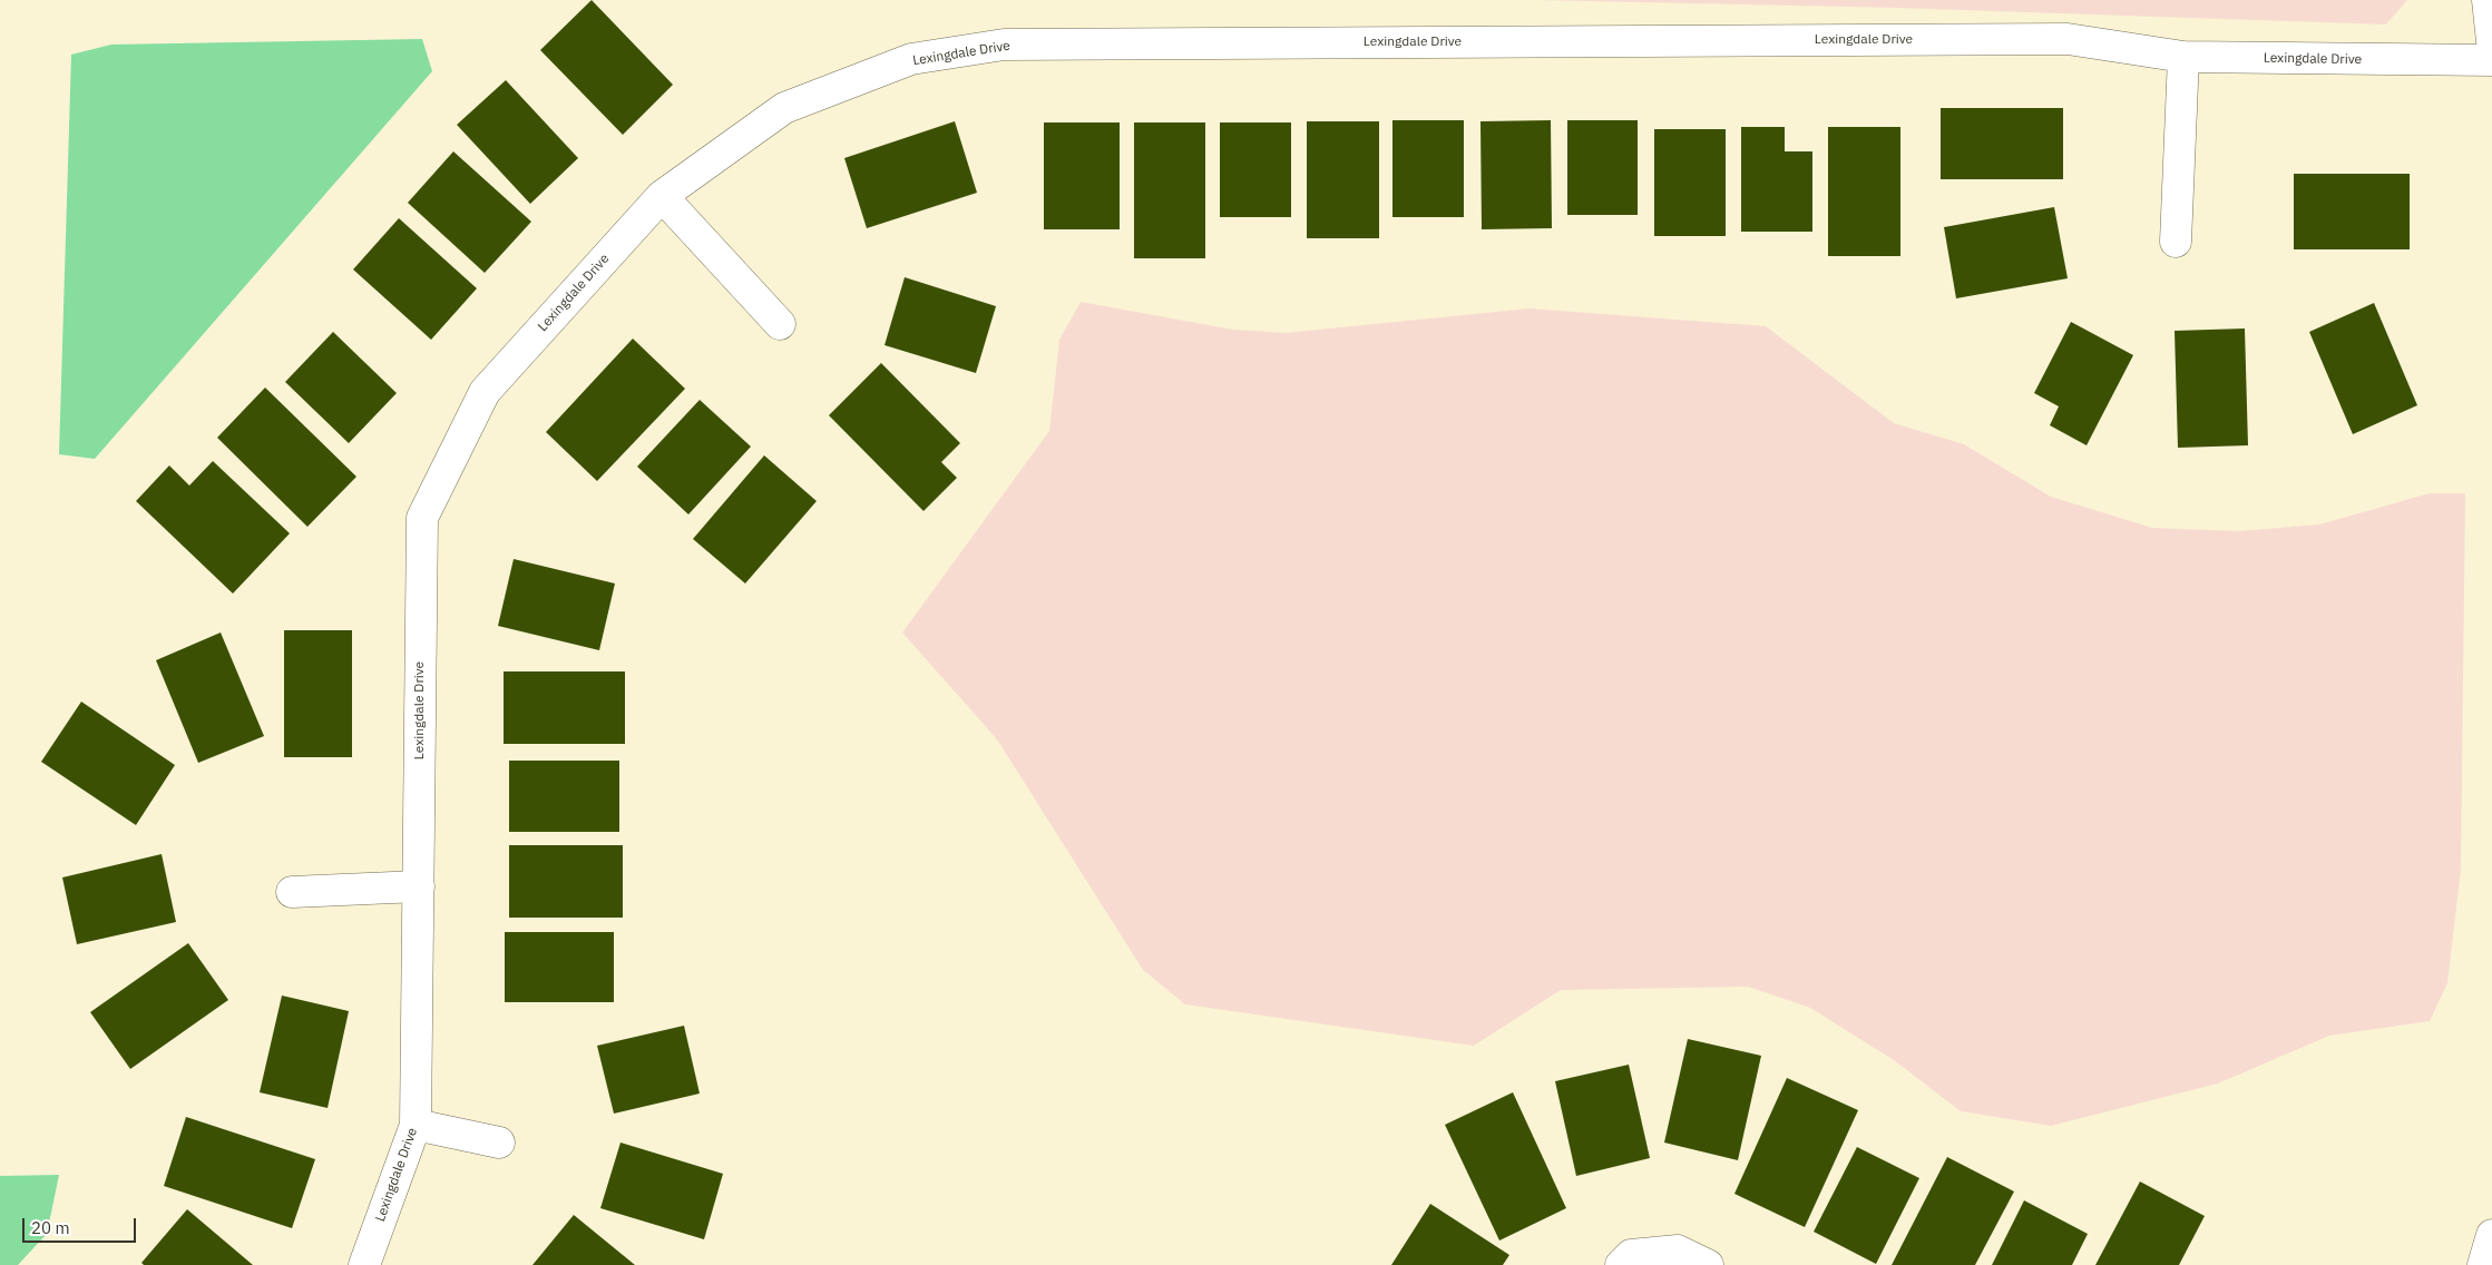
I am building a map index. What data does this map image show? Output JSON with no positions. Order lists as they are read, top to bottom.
{
  "streets": {
    "street": ["Lexingdale Drive"]
  },
  "scale_bar": "20 m"
}
